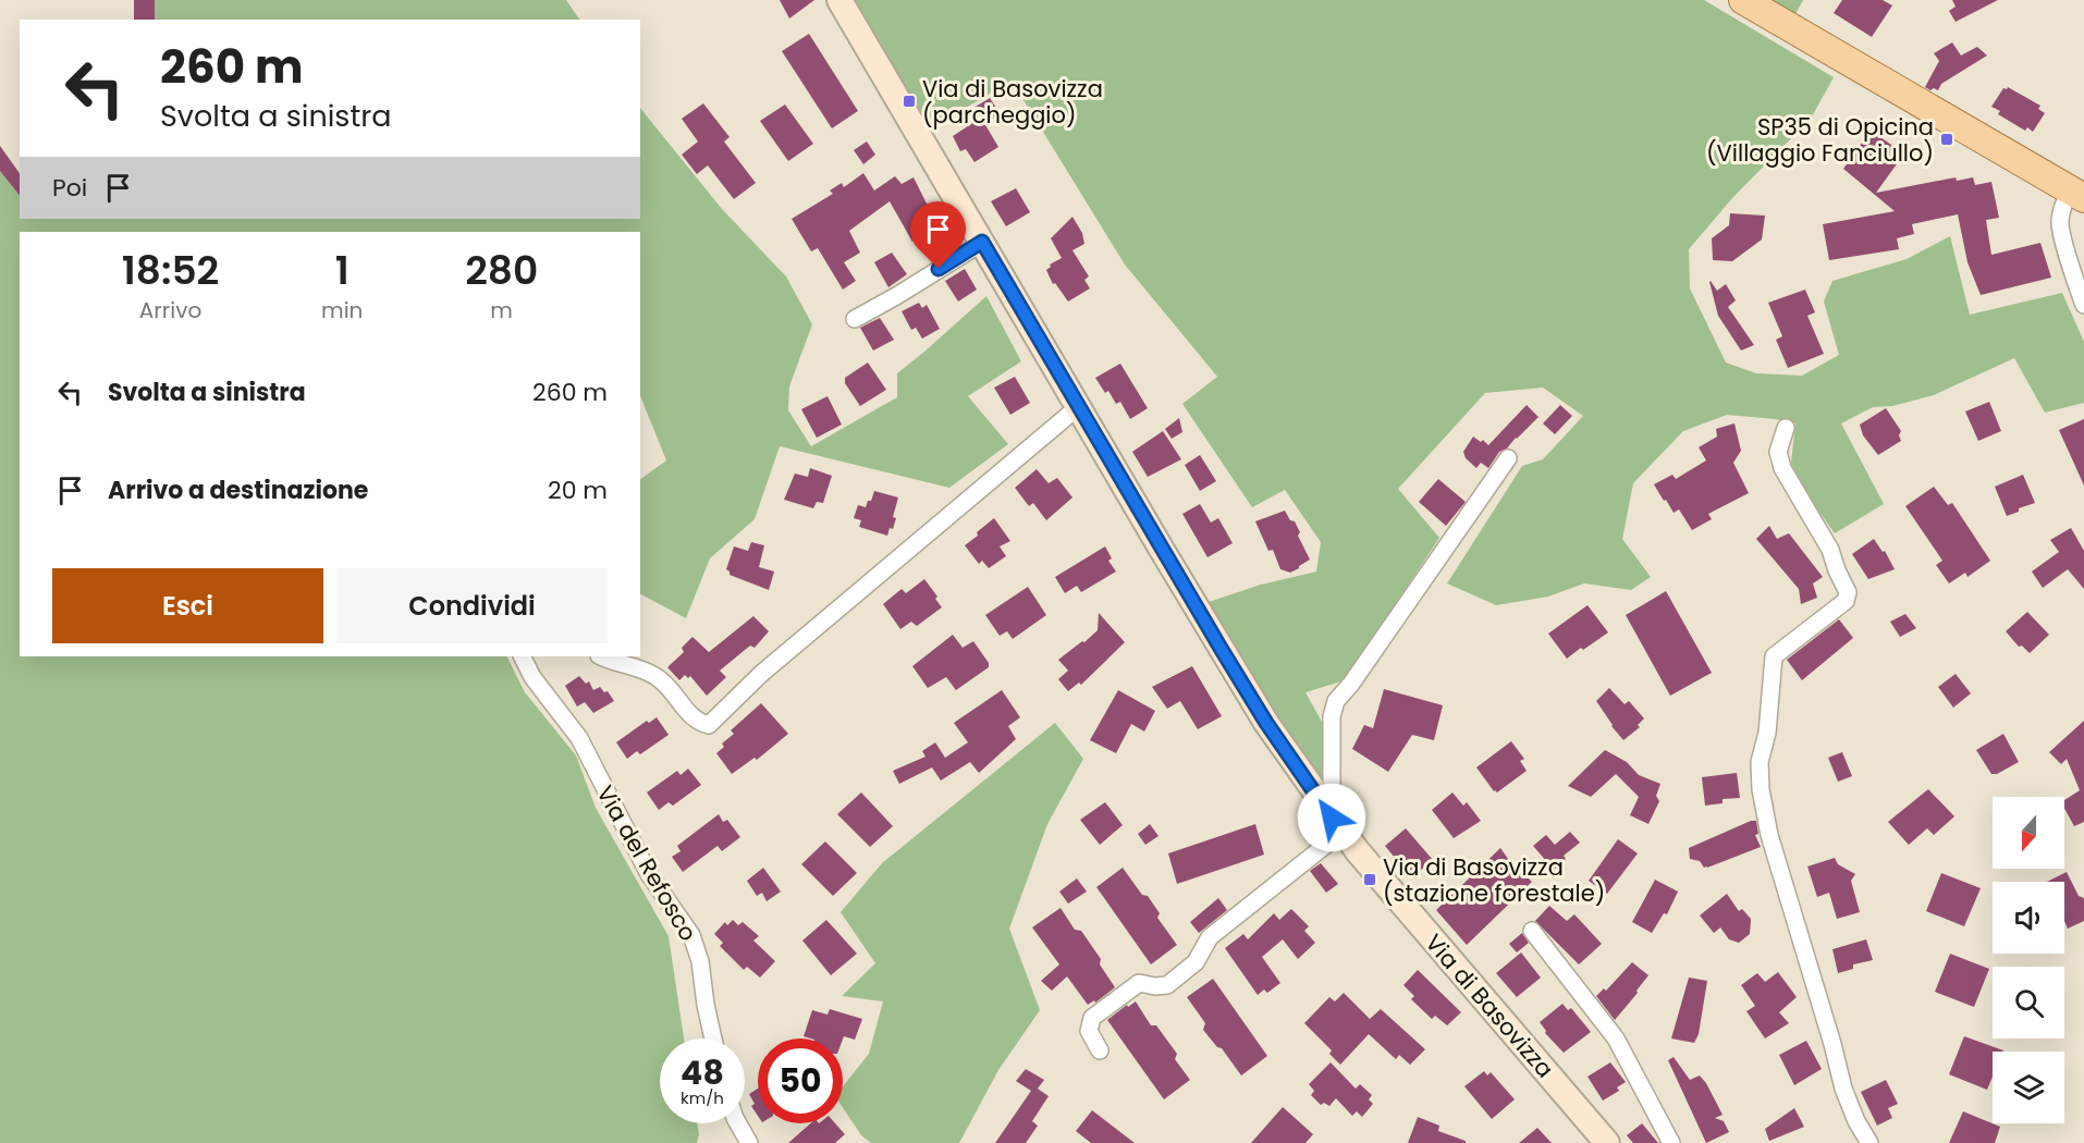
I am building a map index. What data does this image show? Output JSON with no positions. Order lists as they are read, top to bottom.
{
  "streets": {
    "main road": ["Via di Basovizza"],
    "street": ["Via del Refosco"]
  },
  "places": {
    "transit": ["Via di Basovizza (parcheggio)", "SP35 di Opicina (Villaggio Fanciullo)", "Via di Basovizza (stazione forestale)"]
  },
  "north": "bottom",
  "page": {
    "turn": ["260 m", "Svolta a sinistra"],
    "then": "Poi",
    "eta": [
      "18:52",
      "Arrivo",
      "1",
      "min",
      "280",
      "m"
    ],
    "list": [
      {
        "name": "Svolta a sinistra",
        "value": "260 m"
      },
      {
        "name": "Arrivo a destinazione",
        "value": "20 m"
      }
    ],
    "buttons": ["Esci", "Condividi"],
    "speed": "48 km/h",
    "limit": "50"
  }
}
